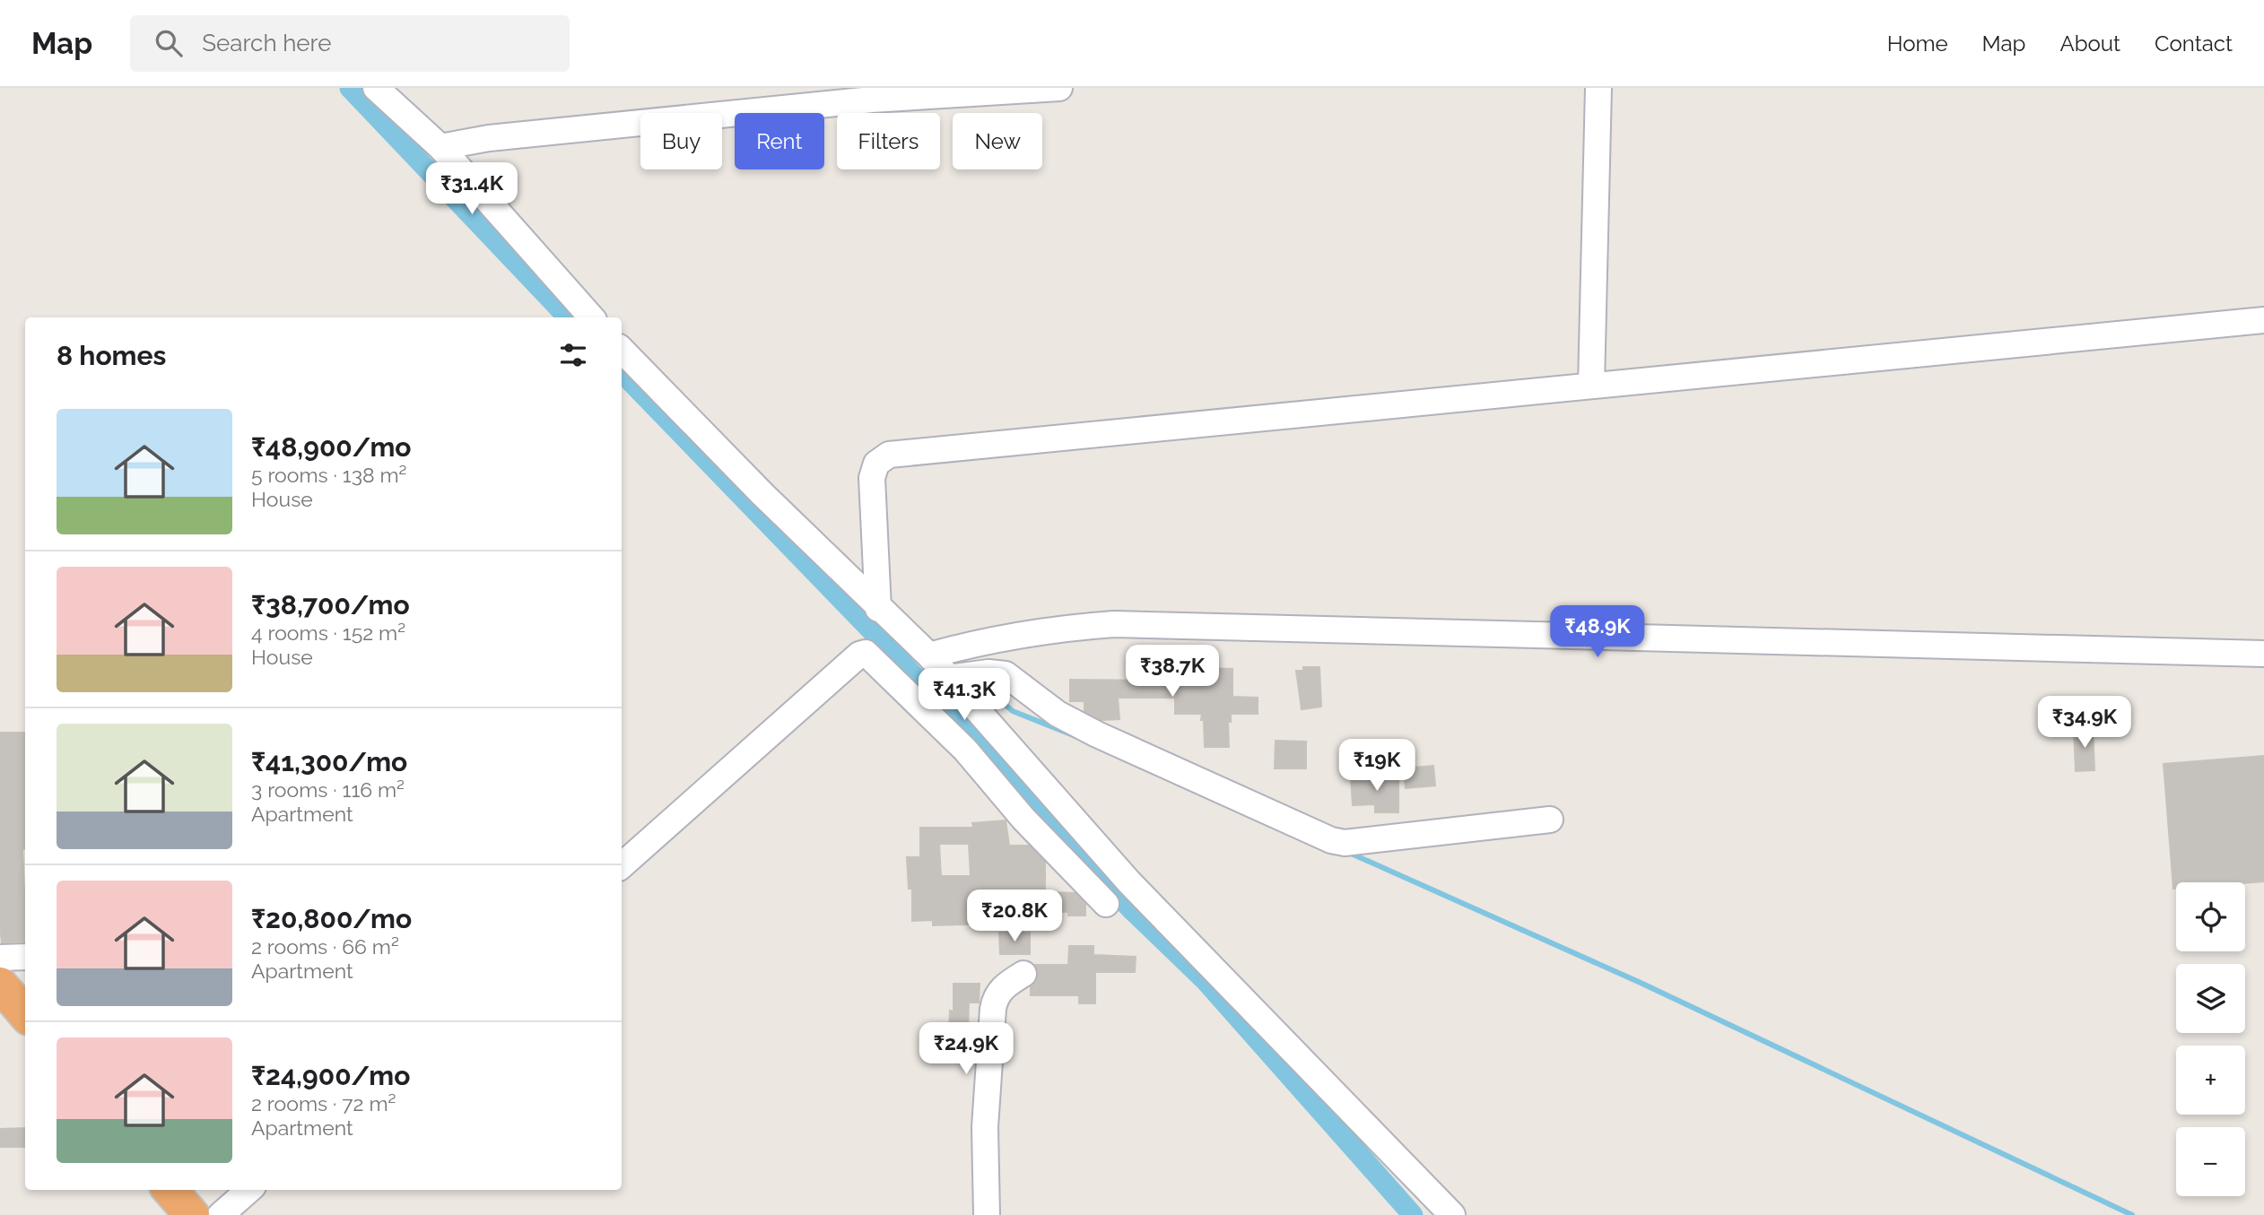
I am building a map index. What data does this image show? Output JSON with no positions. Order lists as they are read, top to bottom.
{
  "page": {
    "header": "Map",
    "search": "Search here",
    "nav": [
      "Home",
      "Map",
      "About",
      "Contact"
    ],
    "chip": [
      "Buy",
      "Rent",
      "Filters",
      "New"
    ],
    "price": [
      "₹31.4K",
      "₹48.9K",
      "₹38.7K",
      "₹41.3K",
      "₹34.9K",
      "₹19K",
      "₹20.8K",
      "₹24.9K"
    ],
    "heading": "8 homes",
    "list": [
      {
        "name": "₹48,900/mo",
        "note": "5 rooms · 138 m² · House"
      },
      {
        "name": "₹38,700/mo",
        "note": "4 rooms · 152 m² · House"
      },
      {
        "name": "₹41,300/mo",
        "note": "3 rooms · 116 m² · Apartment"
      },
      {
        "name": "₹20,800/mo",
        "note": "2 rooms · 66 m² · Apartment"
      },
      {
        "name": "₹24,900/mo",
        "note": "2 rooms · 72 m² · Apartment"
      }
    ],
    "map_buttons": ["+", "−"]
  }
}
